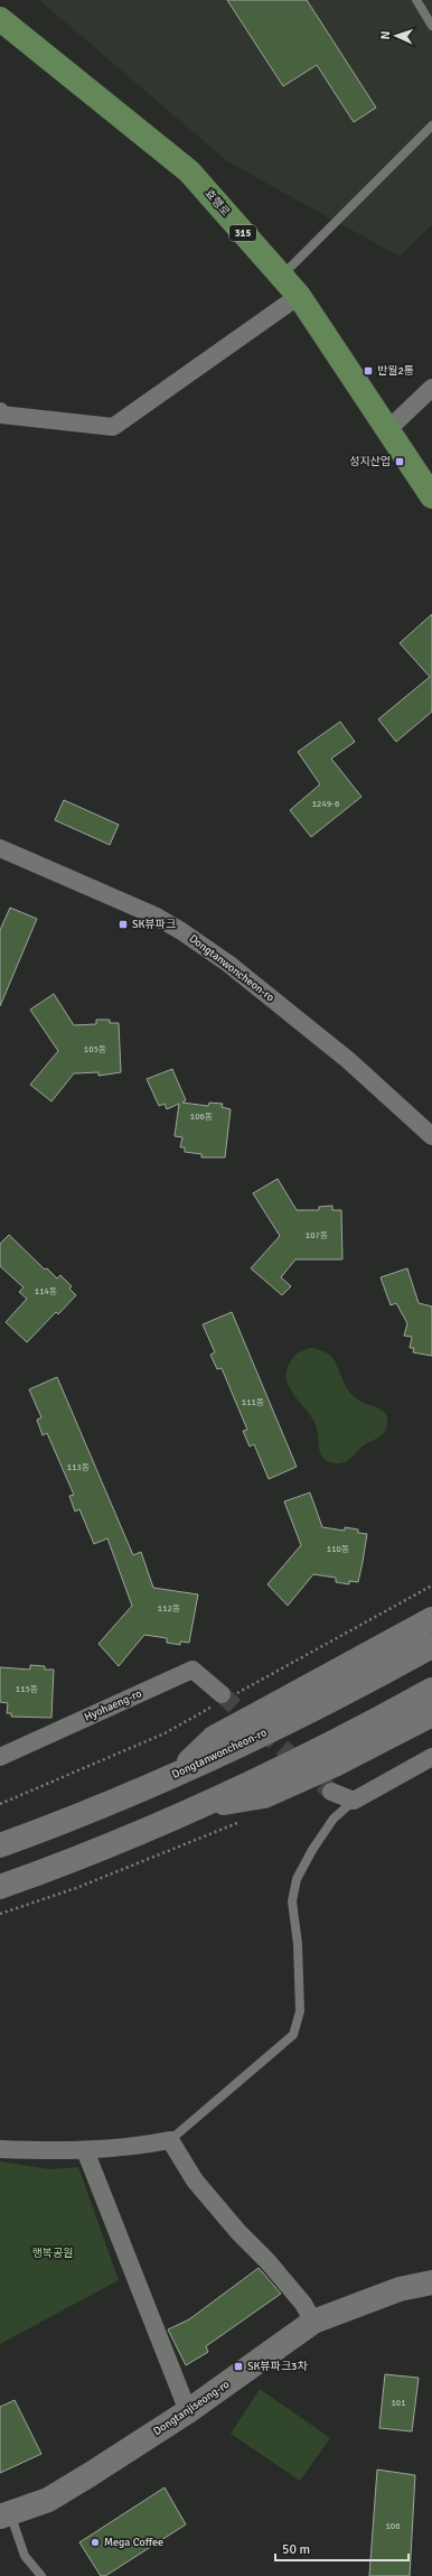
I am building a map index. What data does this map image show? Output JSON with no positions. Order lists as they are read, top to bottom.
{
  "streets": {
    "main road": [
      "효행로",
      "315",
      "Dongtanwoncheon-ro",
      "Dongtanjiseong-ro"
    ],
    "street": ["Hyohaeng-ro"]
  },
  "parks": ["행복공원"],
  "places": {
    "transit": [
      "반월2통",
      "성지산업",
      "SK뷰파크",
      "SK뷰파크3차"
    ],
    "other": ["Mega Coffee"]
  },
  "house_numbers": [
    "1249-6",
    "105동",
    "106동",
    "107동",
    "114동",
    "111동",
    "113동",
    "110동",
    "112동",
    "115동",
    "101",
    "106"
  ],
  "scale_bar": "50 m",
  "north": "left"
}
